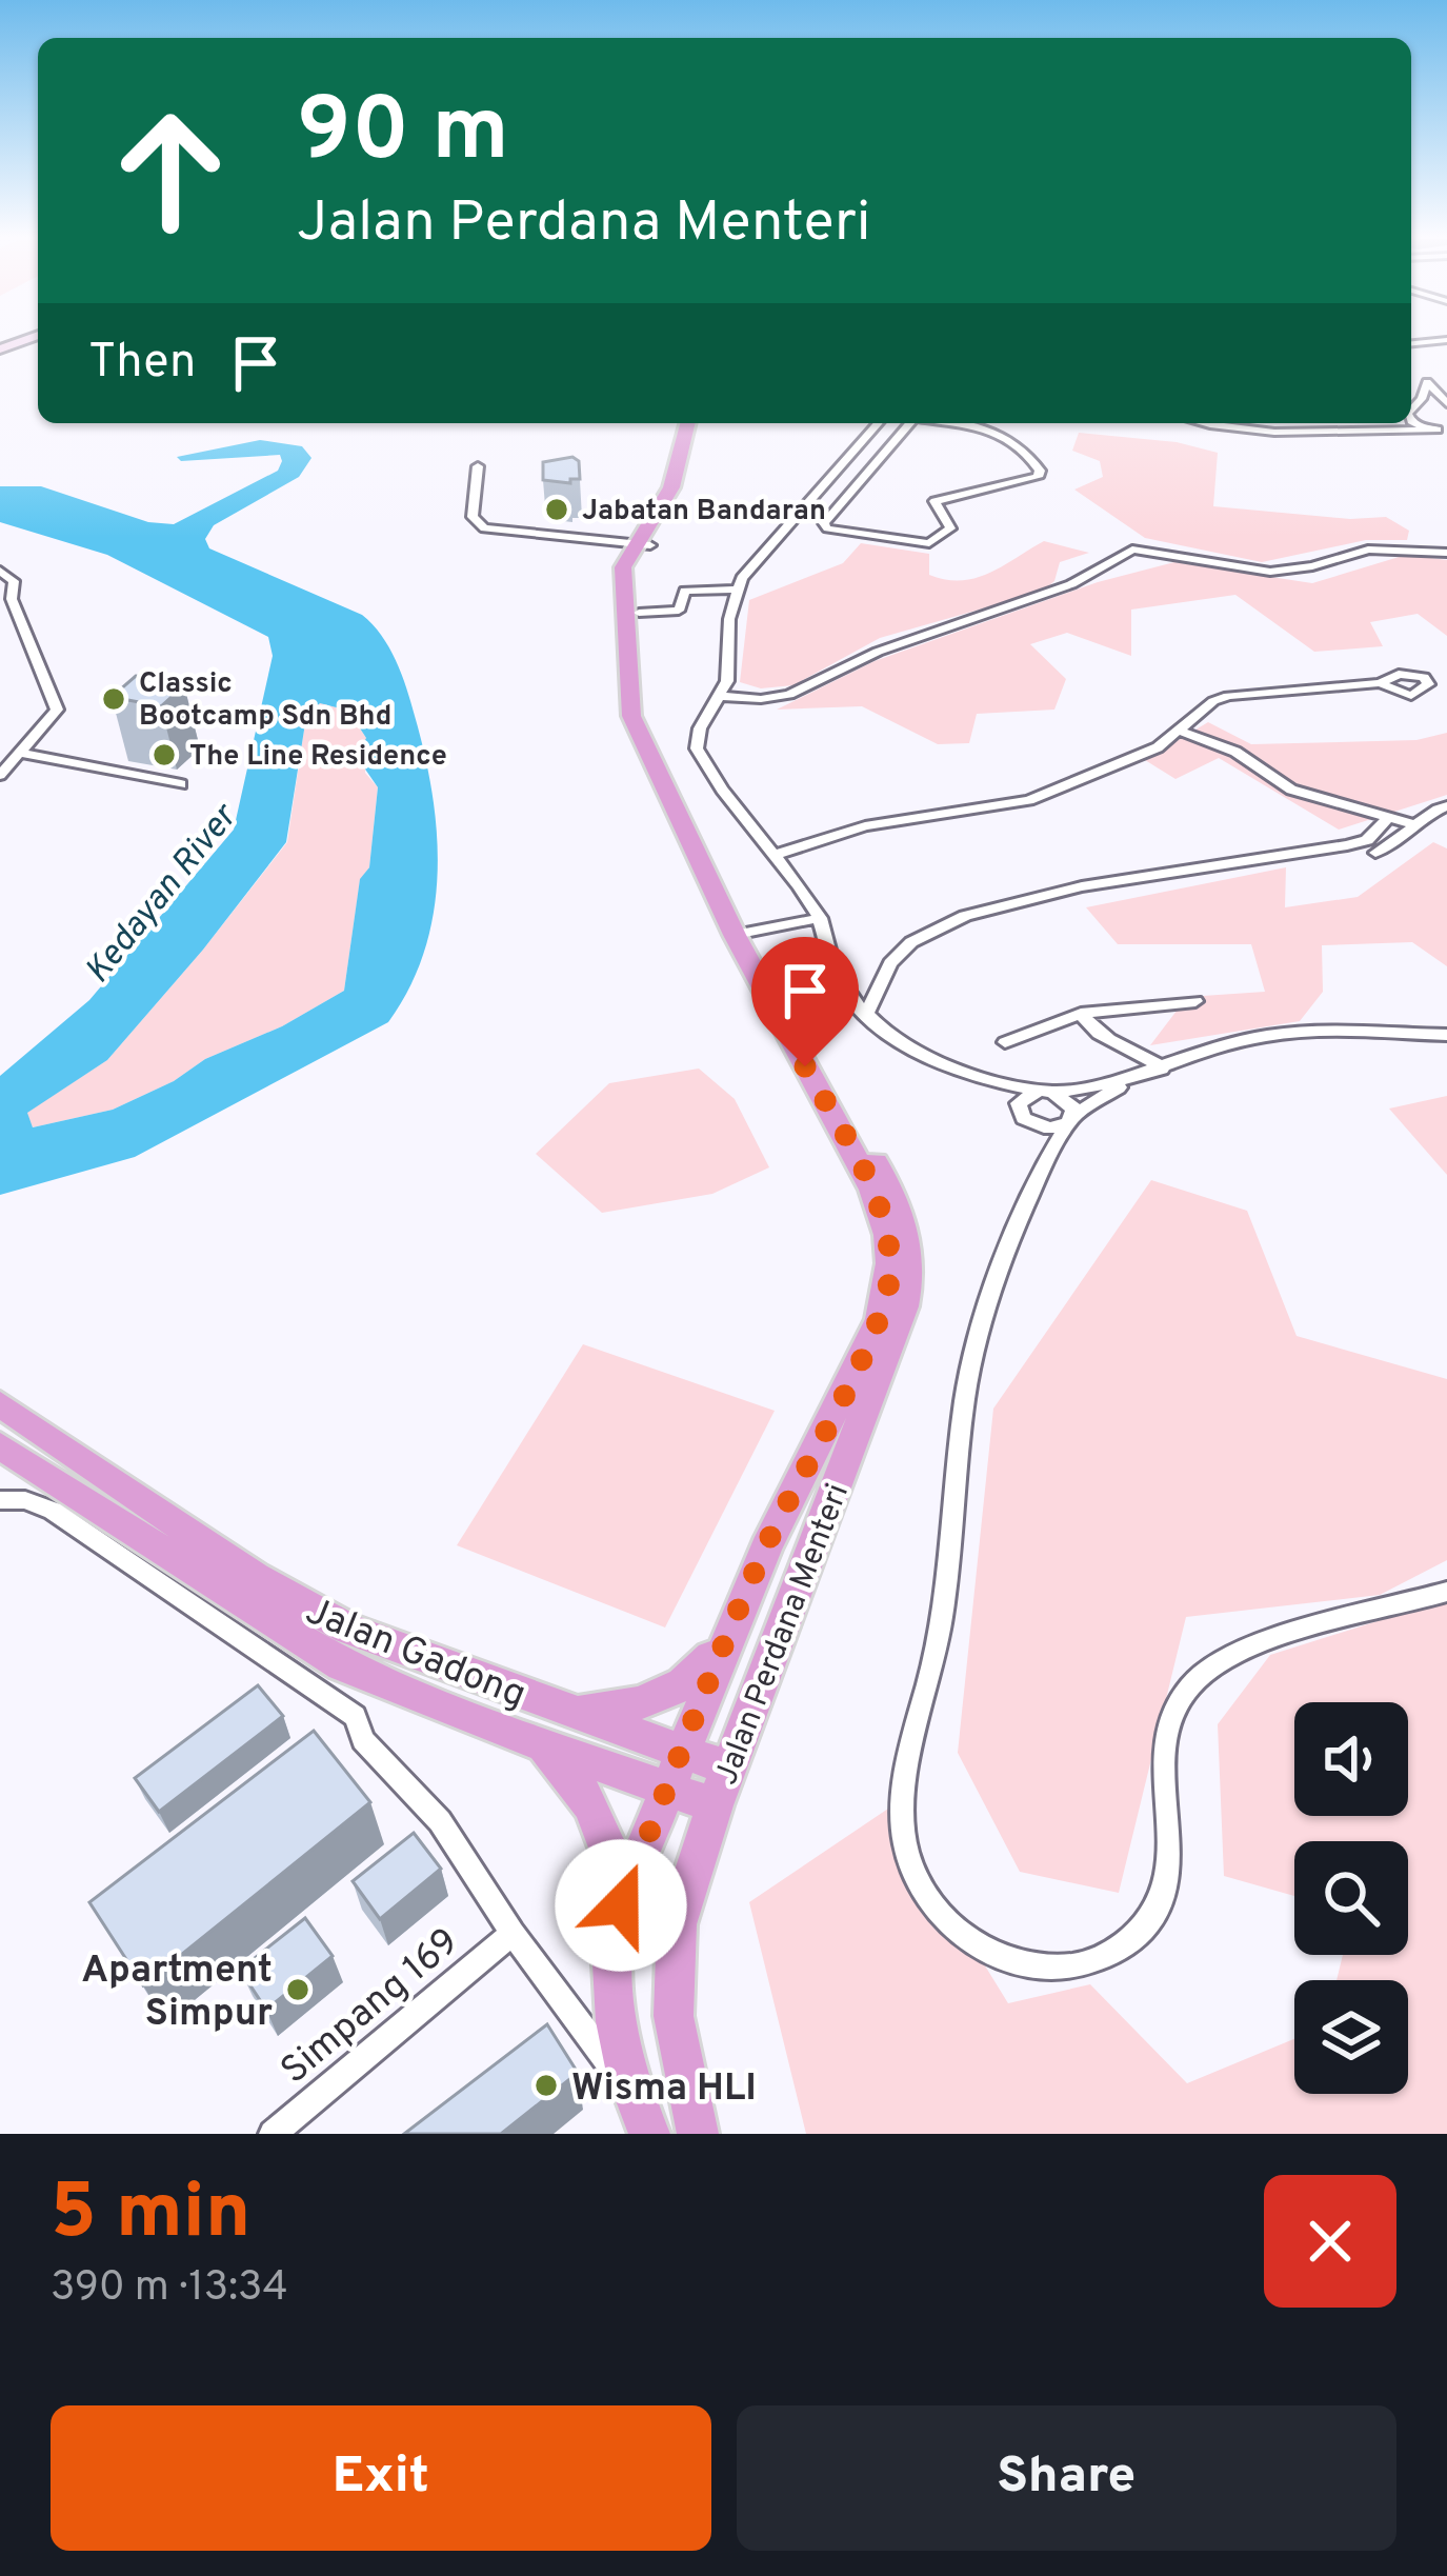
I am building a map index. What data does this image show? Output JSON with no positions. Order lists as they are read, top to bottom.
{
  "streets": {
    "main road": ["Jalan Perdana Menteri", "Jalan Gadong"],
    "street": ["Simpang 169"]
  },
  "crossings": [
    ["Jalan Perdana Menteri", "Jalan Gadong"]
  ],
  "water": ["Kedayan River"],
  "places": [
    "Jabatan Bandaran",
    "Classic Bootcamp Sdn Bhd",
    "The Line Residence",
    "Apartment Simpur",
    "Wisma HLI"
  ],
  "page": {
    "turn": ["90 m", "Jalan Perdana Menteri"],
    "then": "Then",
    "heading": ["5 min", "390 m · 13:34"],
    "buttons": ["Exit", "Share"]
  }
}
